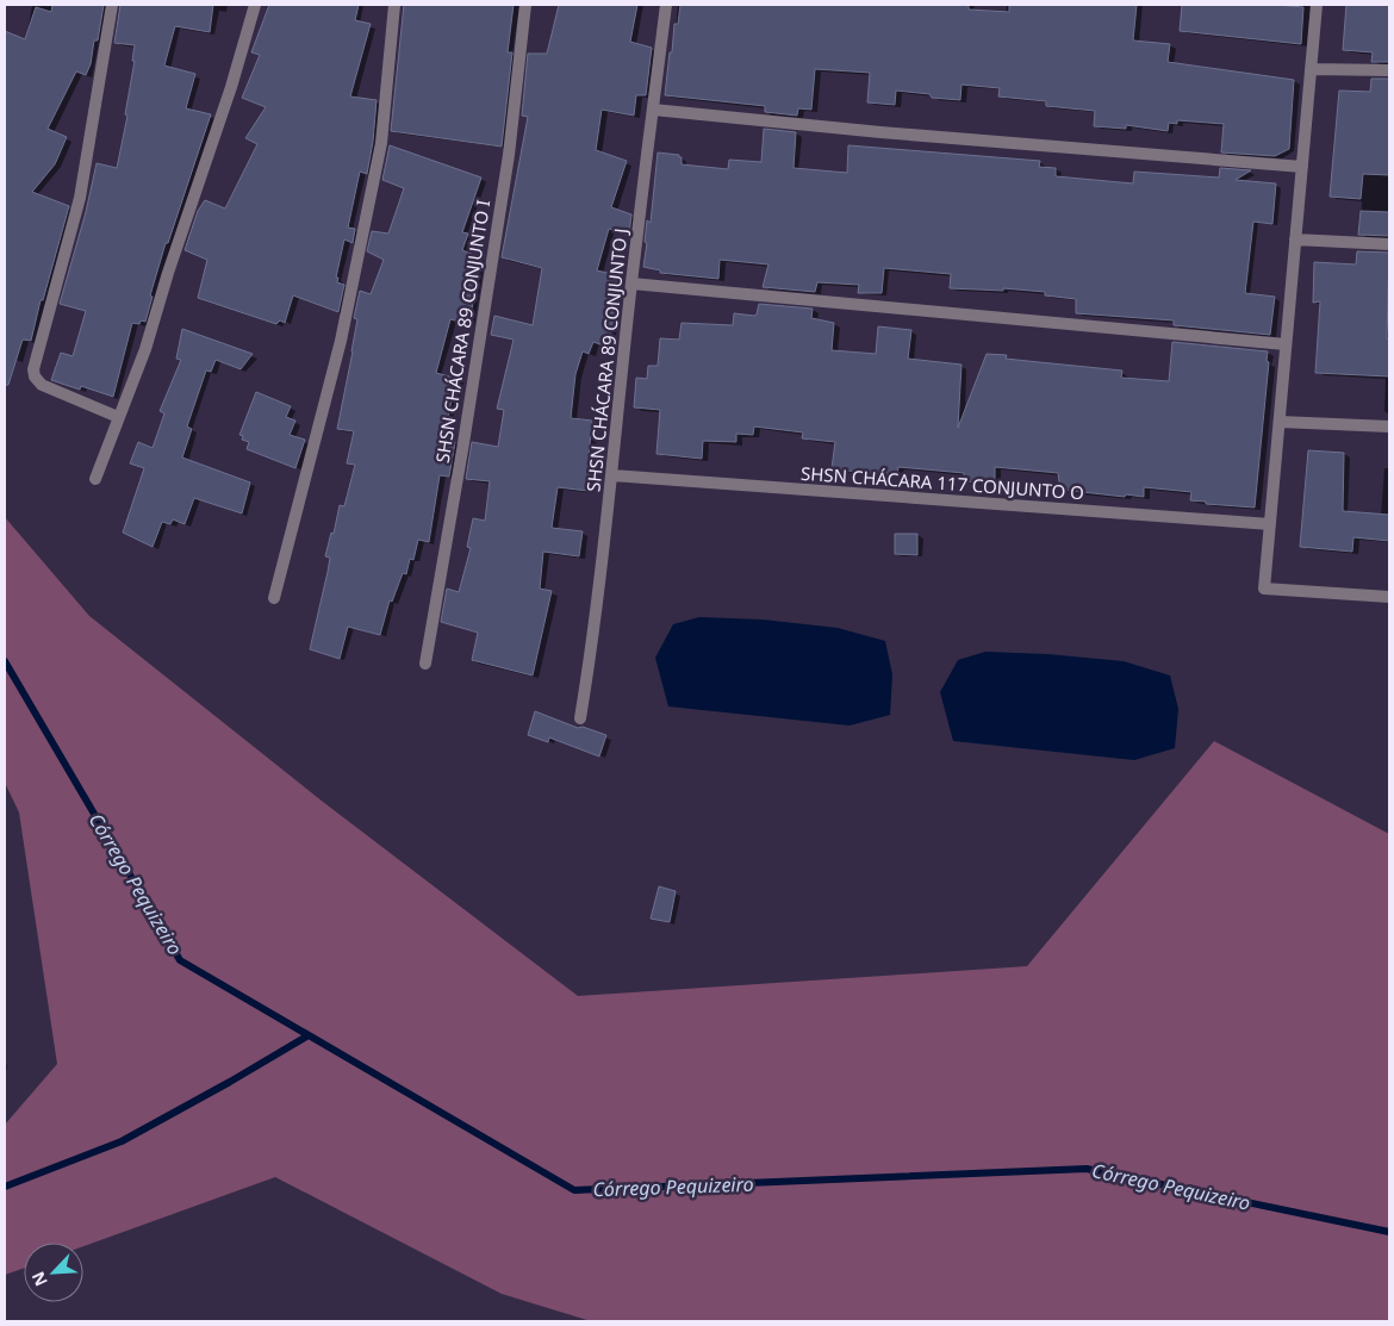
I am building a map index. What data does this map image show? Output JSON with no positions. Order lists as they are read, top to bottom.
{
  "streets": {
    "street": ["SHSN CHÁCARA 89 CONJUNTO I", "SHSN CHÁCARA 89 CONJUNTO J", "SHSN CHÁCARA 117 CONJUNTO O"]
  },
  "crossings": [
    ["SHSN CHÁCARA 89 CONJUNTO J", "SHSN CHÁCARA 117 CONJUNTO O"]
  ],
  "water": ["Córrego Pequizeiro"],
  "north": "bottom left"
}
